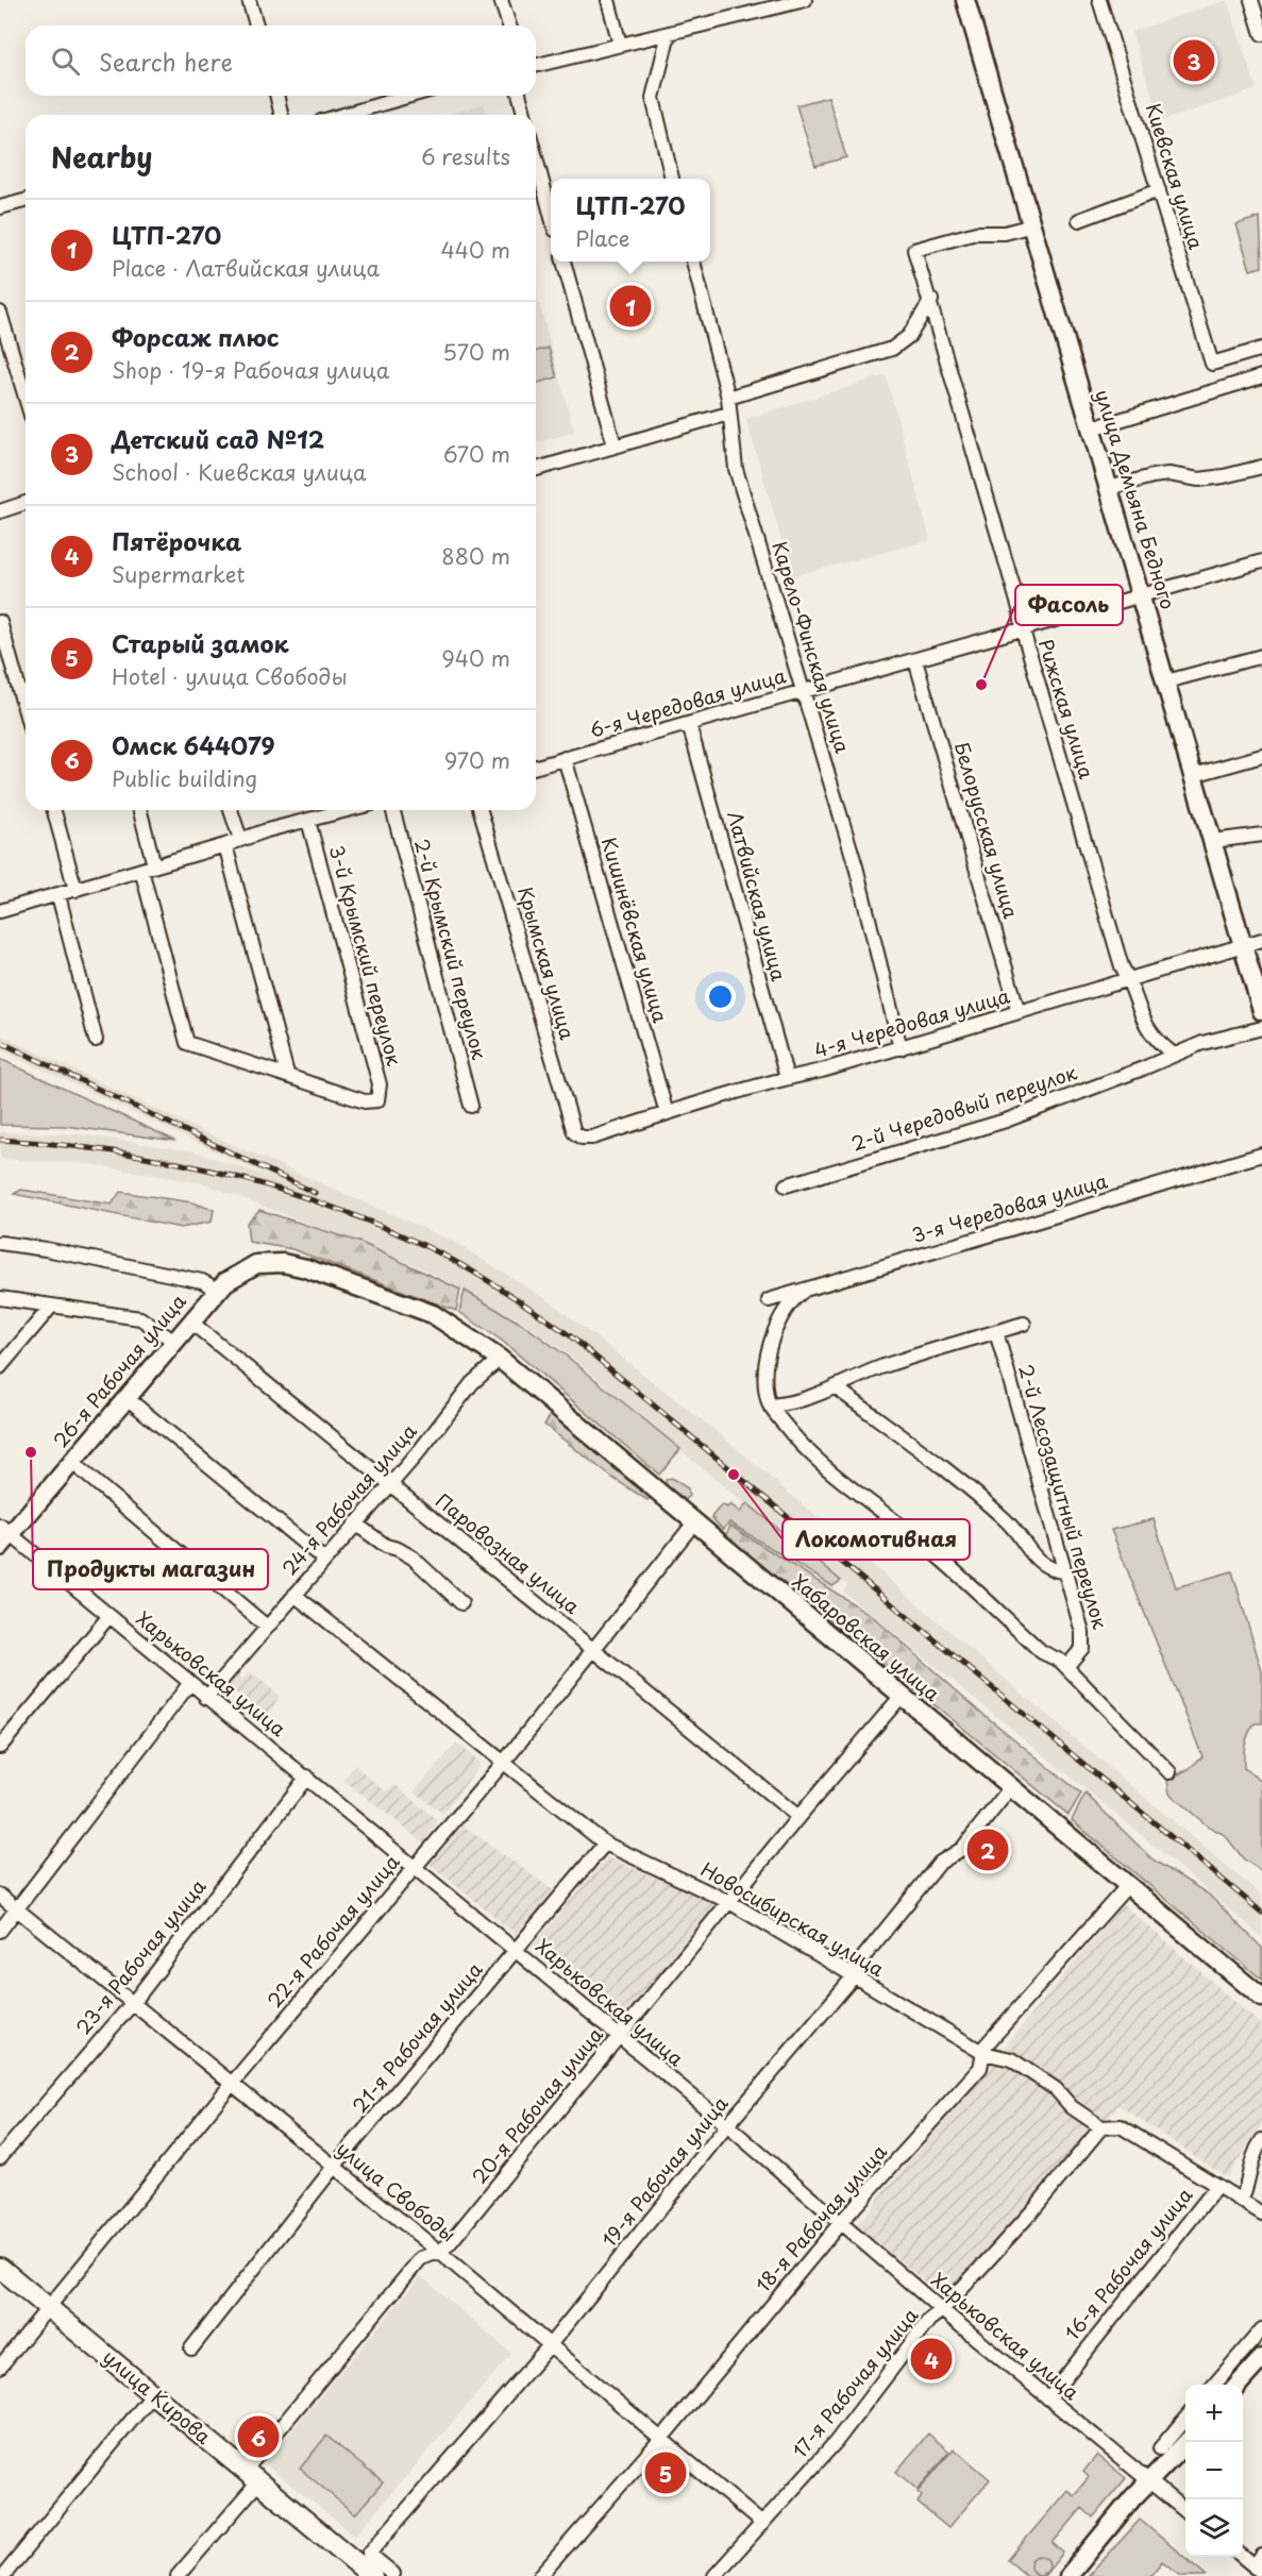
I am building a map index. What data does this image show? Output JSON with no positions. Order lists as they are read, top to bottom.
{
  "streets": {
    "main road": [
      "улица Демьяна Бедного",
      "26-я Рабочая улица",
      "Хабаровская улица",
      "улица Кирова"
    ],
    "street": [
      "Киевская улица",
      "Карело-Финская улица",
      "6-я Чередовая улица",
      "Рижская улица",
      "Белорусская улица",
      "Латвийская улица",
      "Кишинёвская улица",
      "2-й Крымский переулок",
      "3-й Крымский переулок",
      "Крымская улица",
      "4-я Чередовая улица",
      "2-й Чередовый переулок",
      "3-я Чередовая улица",
      "2-й Лесозащитный переулок",
      "24-я Рабочая улица",
      "Паровозная улица",
      "Харьковская улица",
      "Новосибирская улица",
      "22-я Рабочая улица",
      "23-я Рабочая улица",
      "21-я Рабочая улица",
      "20-я Рабочая улица",
      "19-я Рабочая улица",
      "улица Свободы",
      "18-я Рабочая улица",
      "16-я Рабочая улица",
      "17-я Рабочая улица"
    ]
  },
  "crossings": [
    ["улица Демьяна Бедного", "6-я Чередовая улица"],
    ["улица Демьяна Бедного", "Рижская улица"],
    ["улица Демьяна Бедного", "4-я Чередовая улица"],
    ["Карело-Финская улица", "6-я Чередовая улица"],
    ["Карело-Финская улица", "4-я Чередовая улица"],
    ["6-я Чередовая улица", "Рижская улица"],
    ["6-я Чередовая улица", "Белорусская улица"],
    ["6-я Чередовая улица", "Латвийская улица"],
    ["6-я Чередовая улица", "Кишинёвская улица"],
    ["Рижская улица", "4-я Чередовая улица"],
    ["Рижская улица", "2-й Чередовый переулок"],
    ["Белорусская улица", "4-я Чередовая улица"],
    ["Латвийская улица", "4-я Чередовая улица"],
    ["Кишинёвская улица", "4-я Чередовая улица"],
    ["Крымская улица", "4-я Чередовая улица"],
    ["26-я Рабочая улица", "Паровозная улица"],
    ["26-я Рабочая улица", "Хабаровская улица"],
    ["26-я Рабочая улица", "Харьковская улица"],
    ["24-я Рабочая улица", "Паровозная улица"],
    ["24-я Рабочая улица", "Хабаровская улица"],
    ["24-я Рабочая улица", "Харьковская улица"],
    ["24-я Рабочая улица", "Новосибирская улица"],
    ["Паровозная улица", "22-я Рабочая улица"],
    ["Паровозная улица", "20-я Рабочая улица"],
    ["Хабаровская улица", "22-я Рабочая улица"],
    ["Хабаровская улица", "20-я Рабочая улица"],
    ["Хабаровская улица", "19-я Рабочая улица"],
    ["Хабаровская улица", "18-я Рабочая улица"],
    ["Харьковская улица", "22-я Рабочая улица"],
    ["Харьковская улица", "23-я Рабочая улица"],
    ["Харьковская улица", "21-я Рабочая улица"],
    ["Харьковская улица", "20-я Рабочая улица"],
    ["Харьковская улица", "19-я Рабочая улица"],
    ["Харьковская улица", "18-я Рабочая улица"],
    ["Харьковская улица", "16-я Рабочая улица"],
    ["Харьковская улица", "17-я Рабочая улица"],
    ["Новосибирская улица", "22-я Рабочая улица"],
    ["Новосибирская улица", "21-я Рабочая улица"],
    ["Новосибирская улица", "20-я Рабочая улица"],
    ["Новосибирская улица", "19-я Рабочая улица"],
    ["Новосибирская улица", "18-я Рабочая улица"],
    ["Новосибирская улица", "16-я Рабочая улица"],
    ["Новосибирская улица", "17-я Рабочая улица"],
    ["22-я Рабочая улица", "улица Свободы"],
    ["22-я Рабочая улица", "улица Кирова"],
    ["23-я Рабочая улица", "улица Свободы"],
    ["21-я Рабочая улица", "улица Свободы"],
    ["20-я Рабочая улица", "улица Свободы"],
    ["20-я Рабочая улица", "улица Кирова"],
    ["19-я Рабочая улица", "улица Свободы"],
    ["улица Свободы", "18-я Рабочая улица"],
    ["улица Свободы", "17-я Рабочая улица"]
  ],
  "places": ["Фасоль", "Продукты магазин", "Локомотивная"],
  "page": {
    "search": "Search here",
    "pins": [
      "3",
      "1",
      "2",
      "4",
      "6",
      "5"
    ],
    "heading": ["Nearby", "6 results"],
    "popup": ["ЦТП-270", "Place"],
    "list": [
      {
        "mark": "1",
        "name": "ЦТП-270",
        "note": "Place · Латвийская улица",
        "value": "440 m"
      },
      {
        "mark": "2",
        "name": "Форсаж плюс",
        "note": "Shop · 19-я Рабочая улица",
        "value": "570 m"
      },
      {
        "mark": "3",
        "name": "Детский сад №12",
        "note": "School · Киевская улица",
        "value": "670 m"
      },
      {
        "mark": "4",
        "name": "Пятёрочка",
        "note": "Supermarket",
        "value": "880 m"
      },
      {
        "mark": "5",
        "name": "Старый замок",
        "note": "Hotel · улица Свободы",
        "value": "940 m"
      },
      {
        "mark": "6",
        "name": "Омск 644079",
        "note": "Public building",
        "value": "970 m"
      }
    ],
    "map_buttons": ["+", "−"]
  }
}
